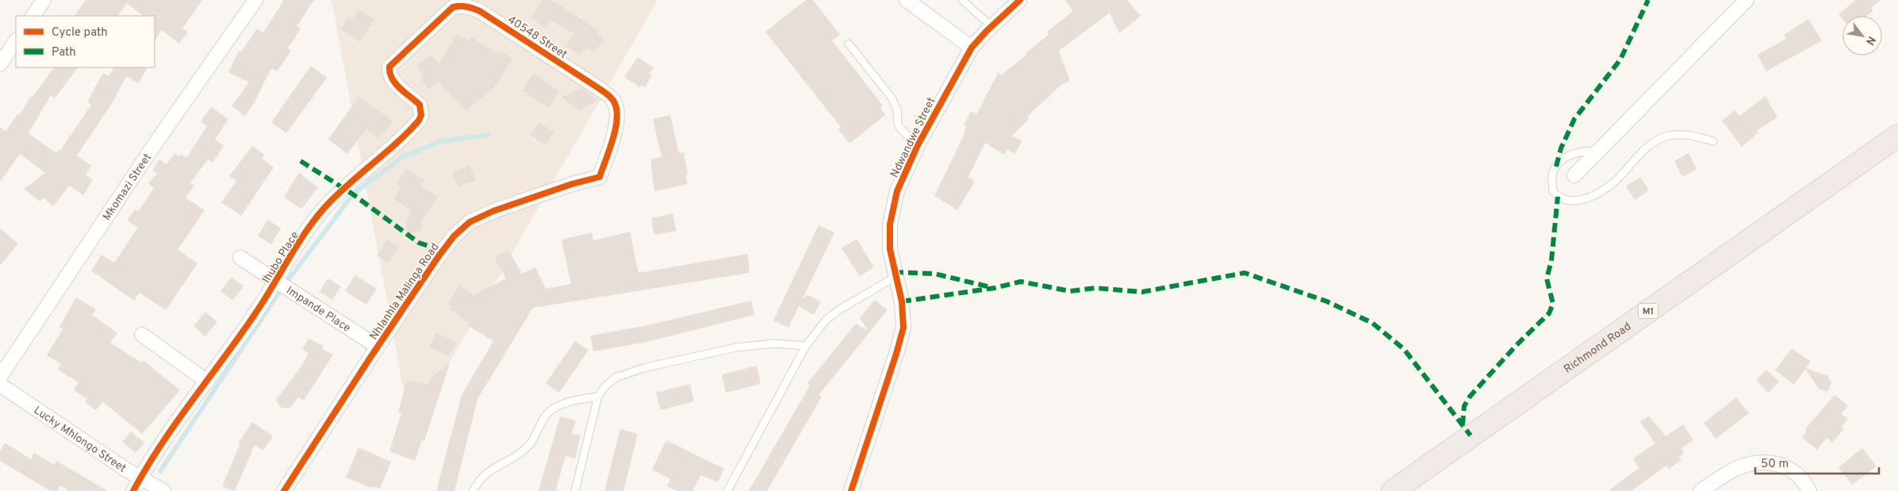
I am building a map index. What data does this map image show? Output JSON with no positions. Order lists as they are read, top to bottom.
{
  "streets": {
    "highway": ["M1", "Richmond Road"],
    "street": [
      "40548 Street",
      "Ndwandwe Street",
      "Mkomazi Street",
      "Ihubo Place",
      "Nhlanhla Malinga Road",
      "Impande Place",
      "Lucky Mhlongo Street"
    ]
  },
  "crossings": [
    ["40548 Street", "Ihubo Place"],
    ["40548 Street", "Nhlanhla Malinga Road"],
    ["Ihubo Place", "Impande Place"],
    ["Ihubo Place", "Lucky Mhlongo Street"],
    ["Nhlanhla Malinga Road", "Impande Place"]
  ],
  "legend": ["Cycle path", "Path"],
  "scale_bar": "50 m",
  "north": "bottom right"
}
